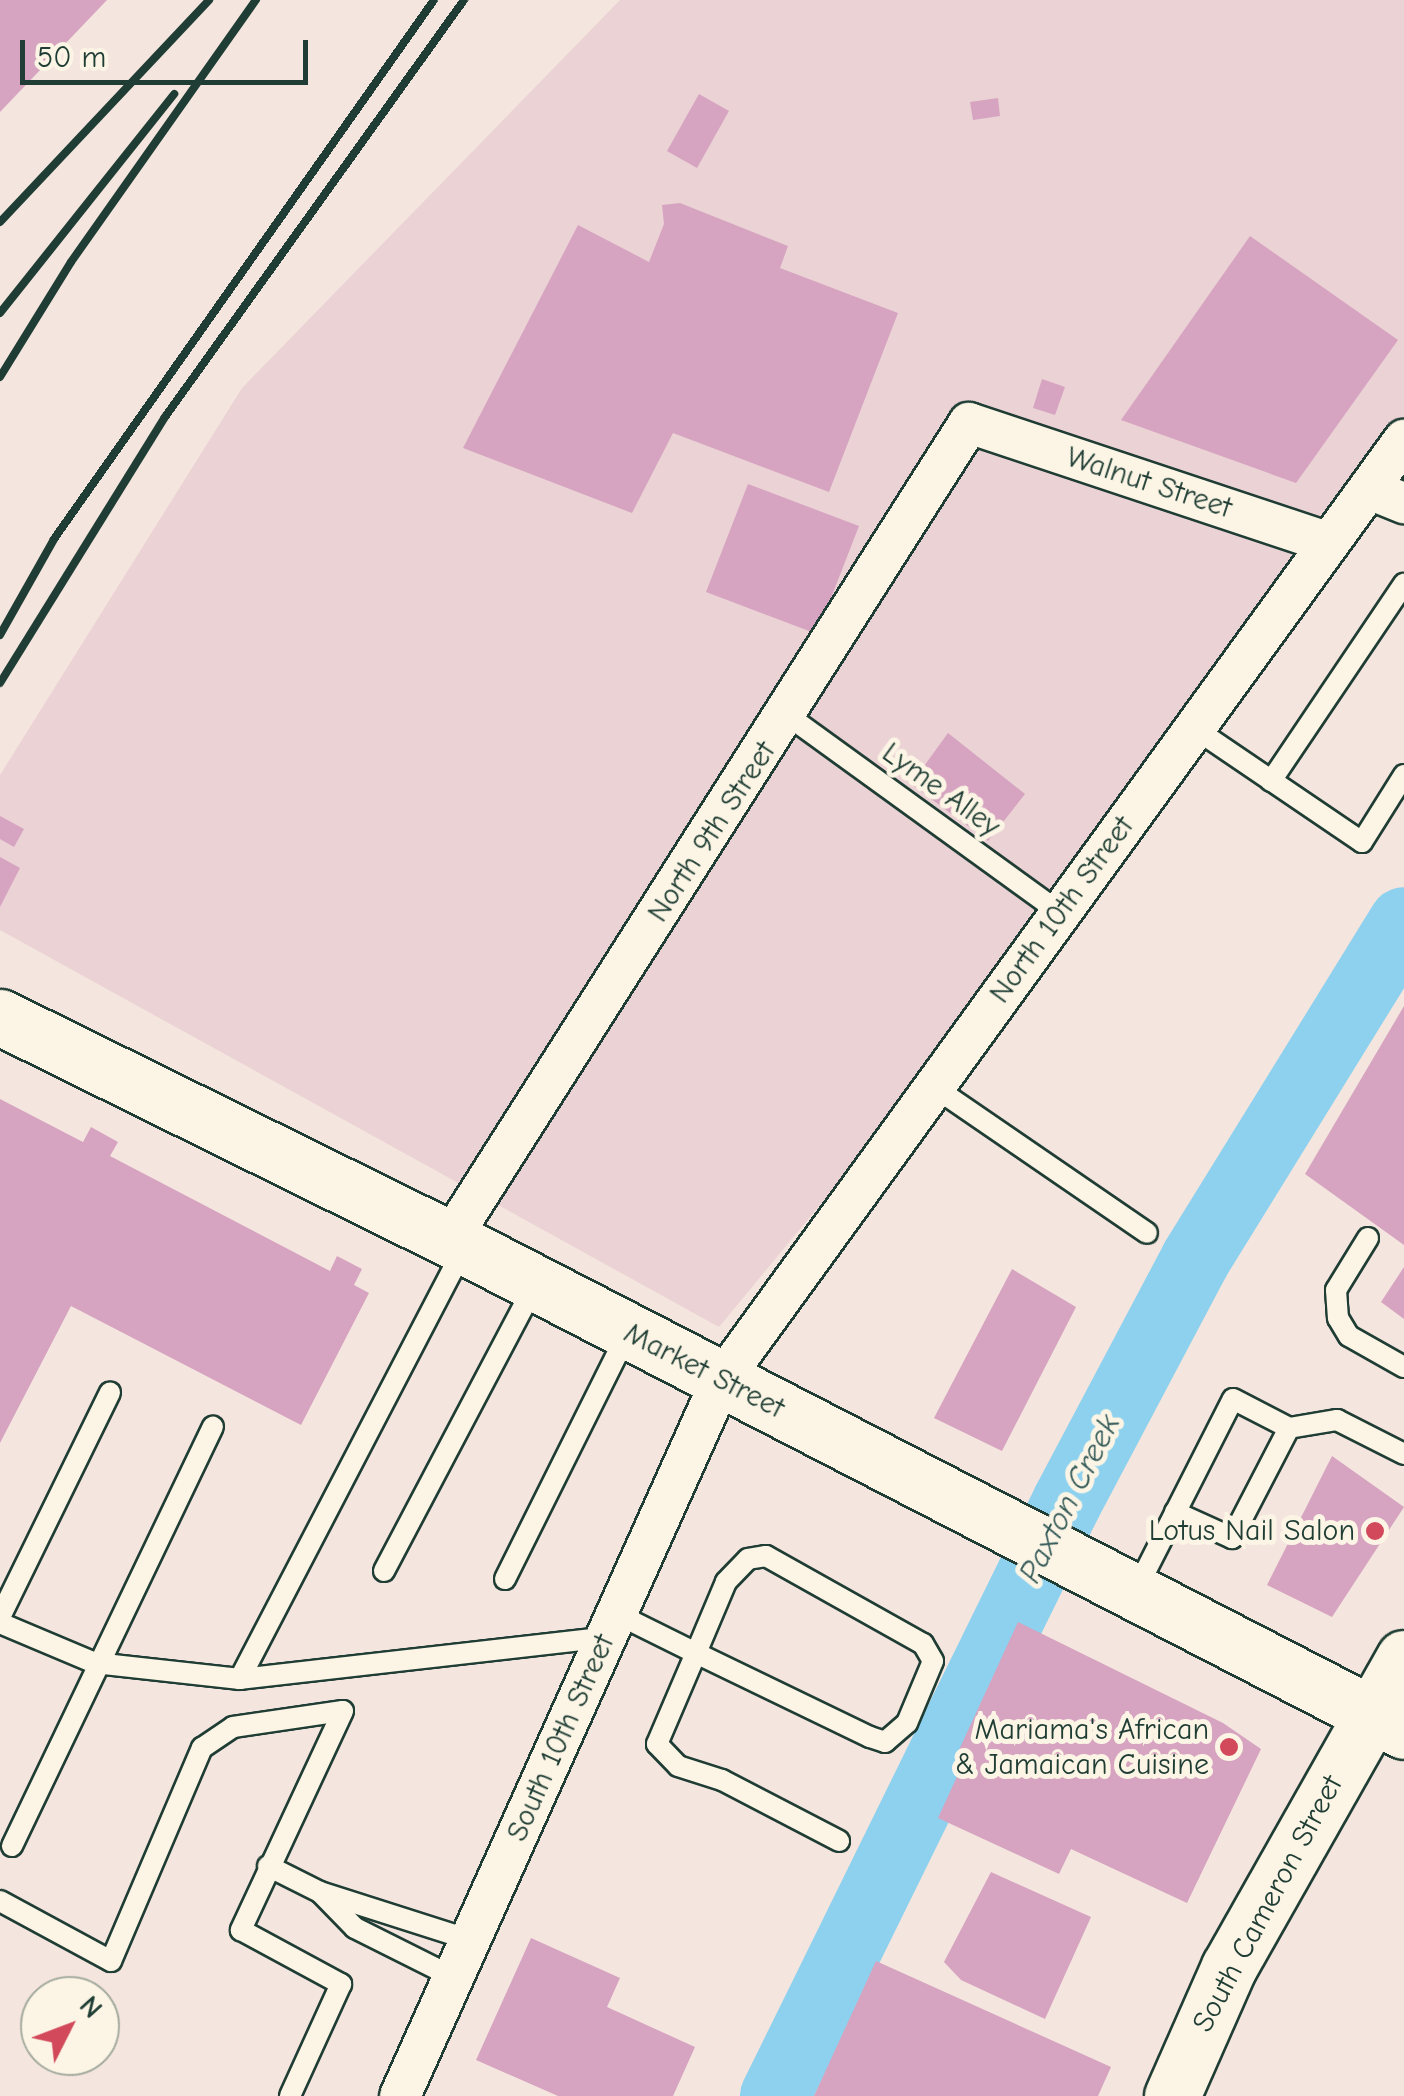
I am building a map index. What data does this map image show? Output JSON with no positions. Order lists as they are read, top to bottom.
{
  "streets": {
    "main road": ["Market Street", "South Cameron Street"],
    "street": [
      "Walnut Street",
      "North 9th Street",
      "North 10th Street",
      "South 10th Street"
    ],
    "lane": ["Lyme Alley"]
  },
  "crossings": [
    ["Walnut Street", "North 9th Street"],
    ["Walnut Street", "North 10th Street"],
    ["Lyme Alley", "North 9th Street"],
    ["Lyme Alley", "North 10th Street"],
    ["North 9th Street", "Market Street"],
    ["North 10th Street", "Market Street"],
    ["North 10th Street", "South 10th Street"],
    ["Market Street", "South 10th Street"],
    ["Market Street", "South Cameron Street"]
  ],
  "water": ["Paxton Creek"],
  "places": ["Lotus Nail Salon", "Mariama's African & Jamaican Cuisine"],
  "scale_bar": "50 m",
  "north": "top right"
}
